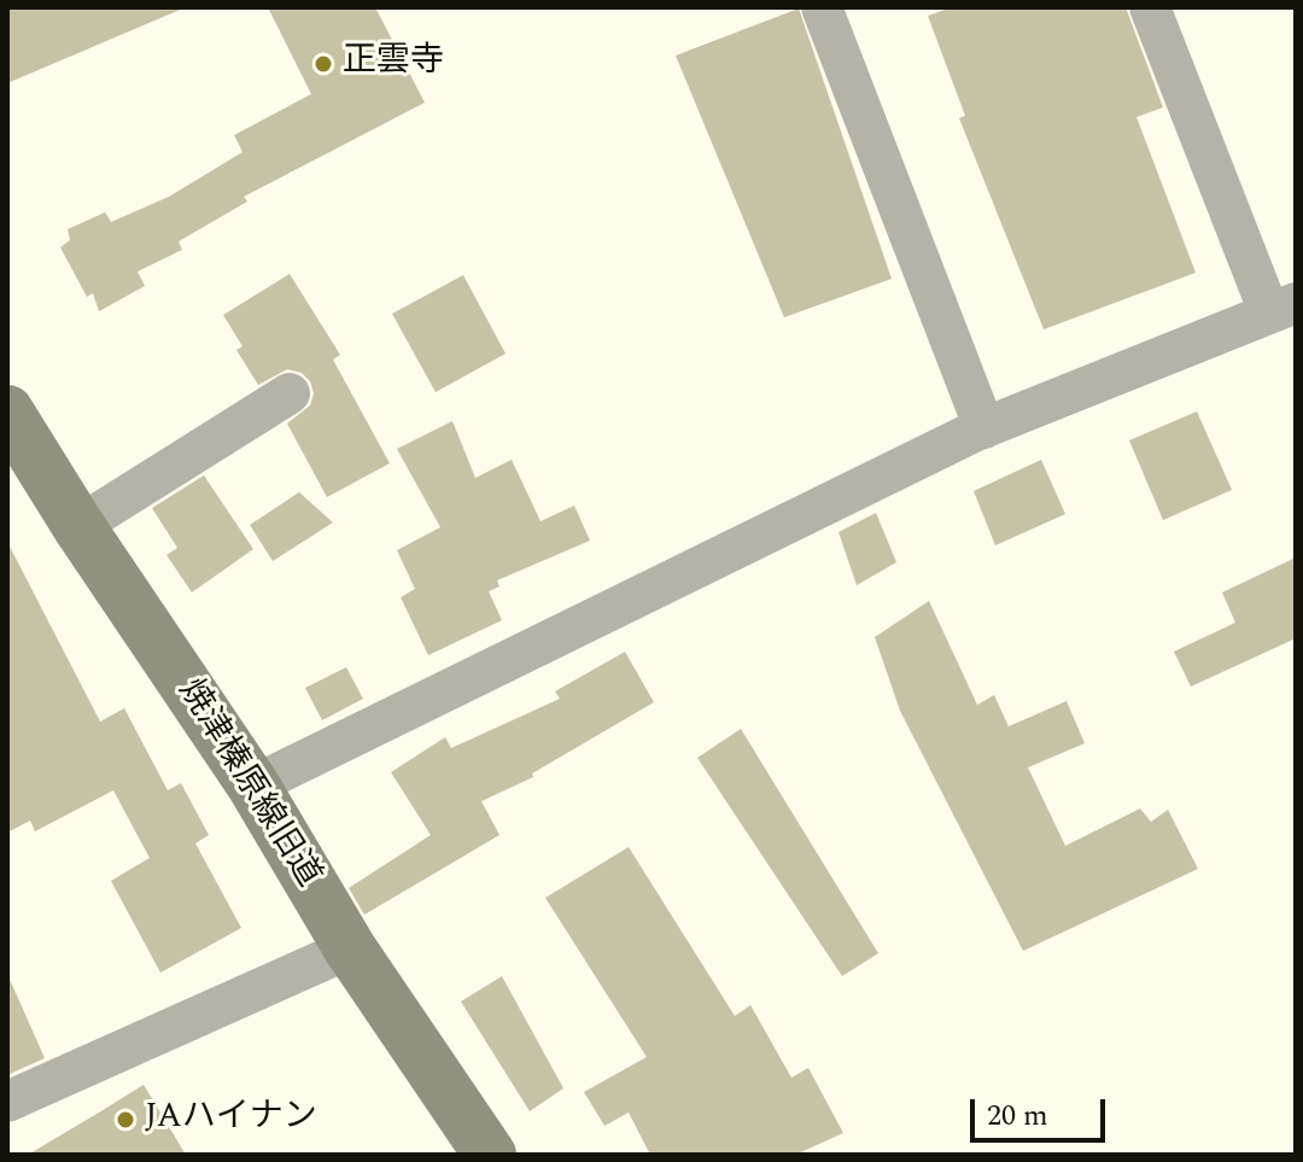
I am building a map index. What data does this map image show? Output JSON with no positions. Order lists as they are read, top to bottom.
{
  "streets": {
    "street": ["焼津榛原線旧道"]
  },
  "places": ["正雲寺", "JAハイナン"],
  "scale_bar": "20 m"
}
